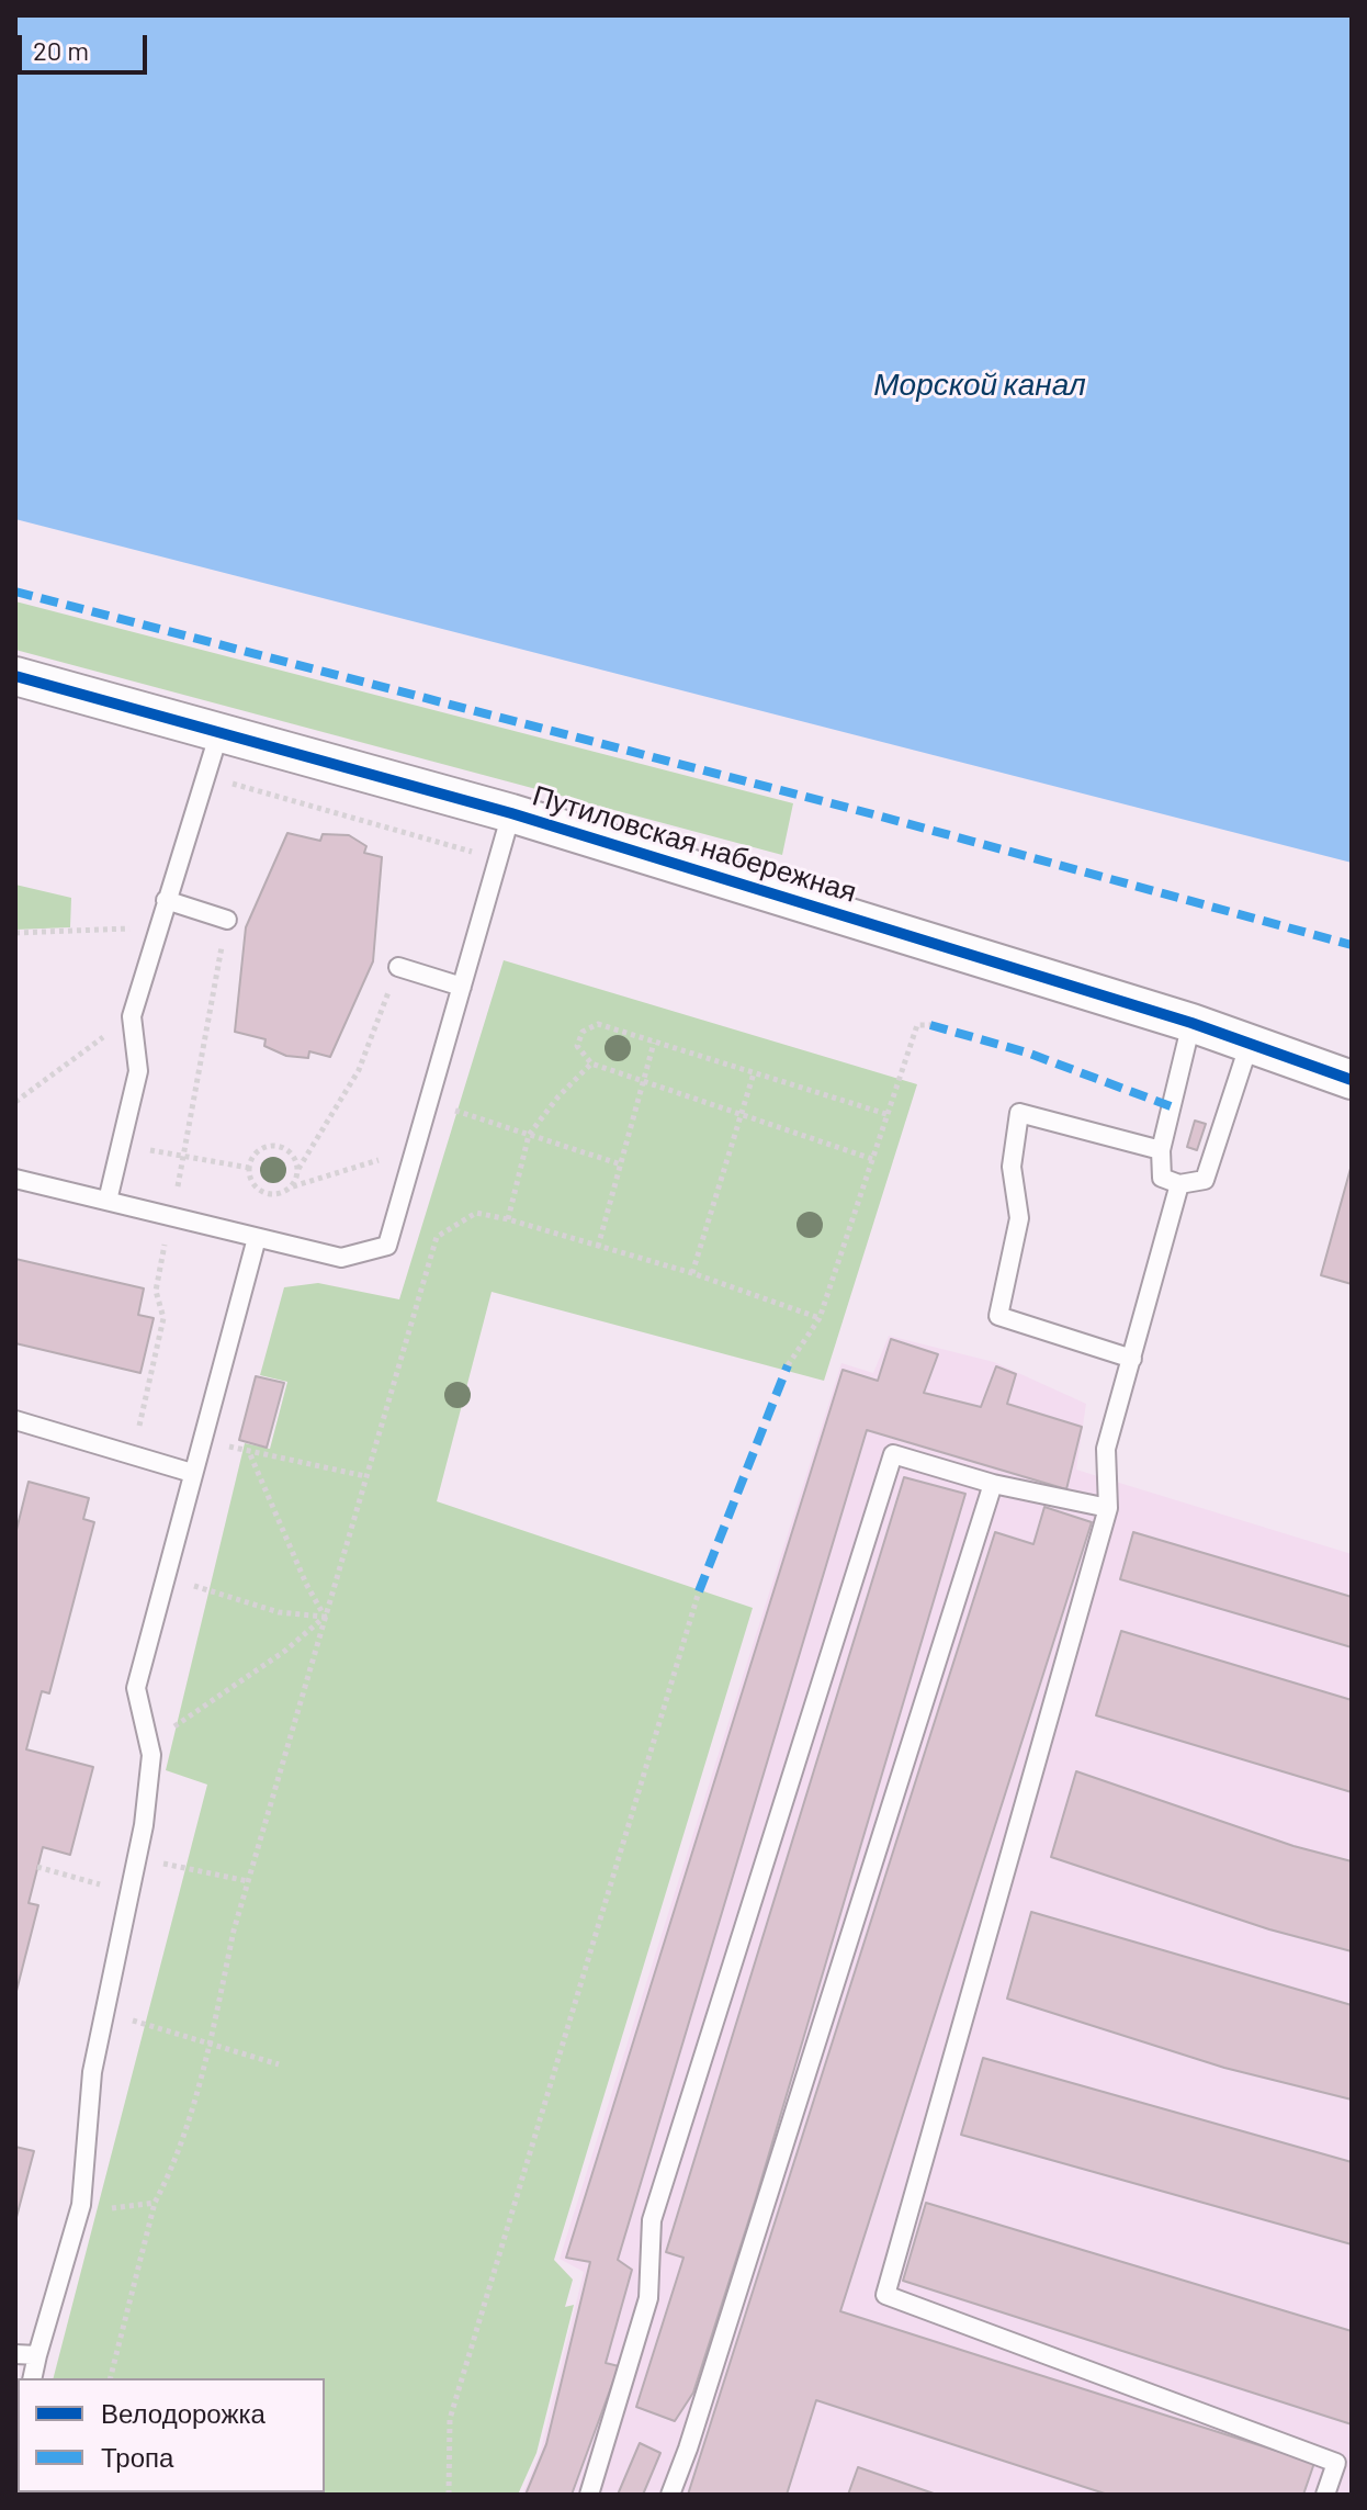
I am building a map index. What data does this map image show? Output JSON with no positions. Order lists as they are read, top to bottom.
{
  "streets": {
    "street": ["Путиловская набережная"]
  },
  "water": ["Морской канал"],
  "legend": ["Велодорожка", "Тропа"],
  "scale_bar": "20 m"
}
